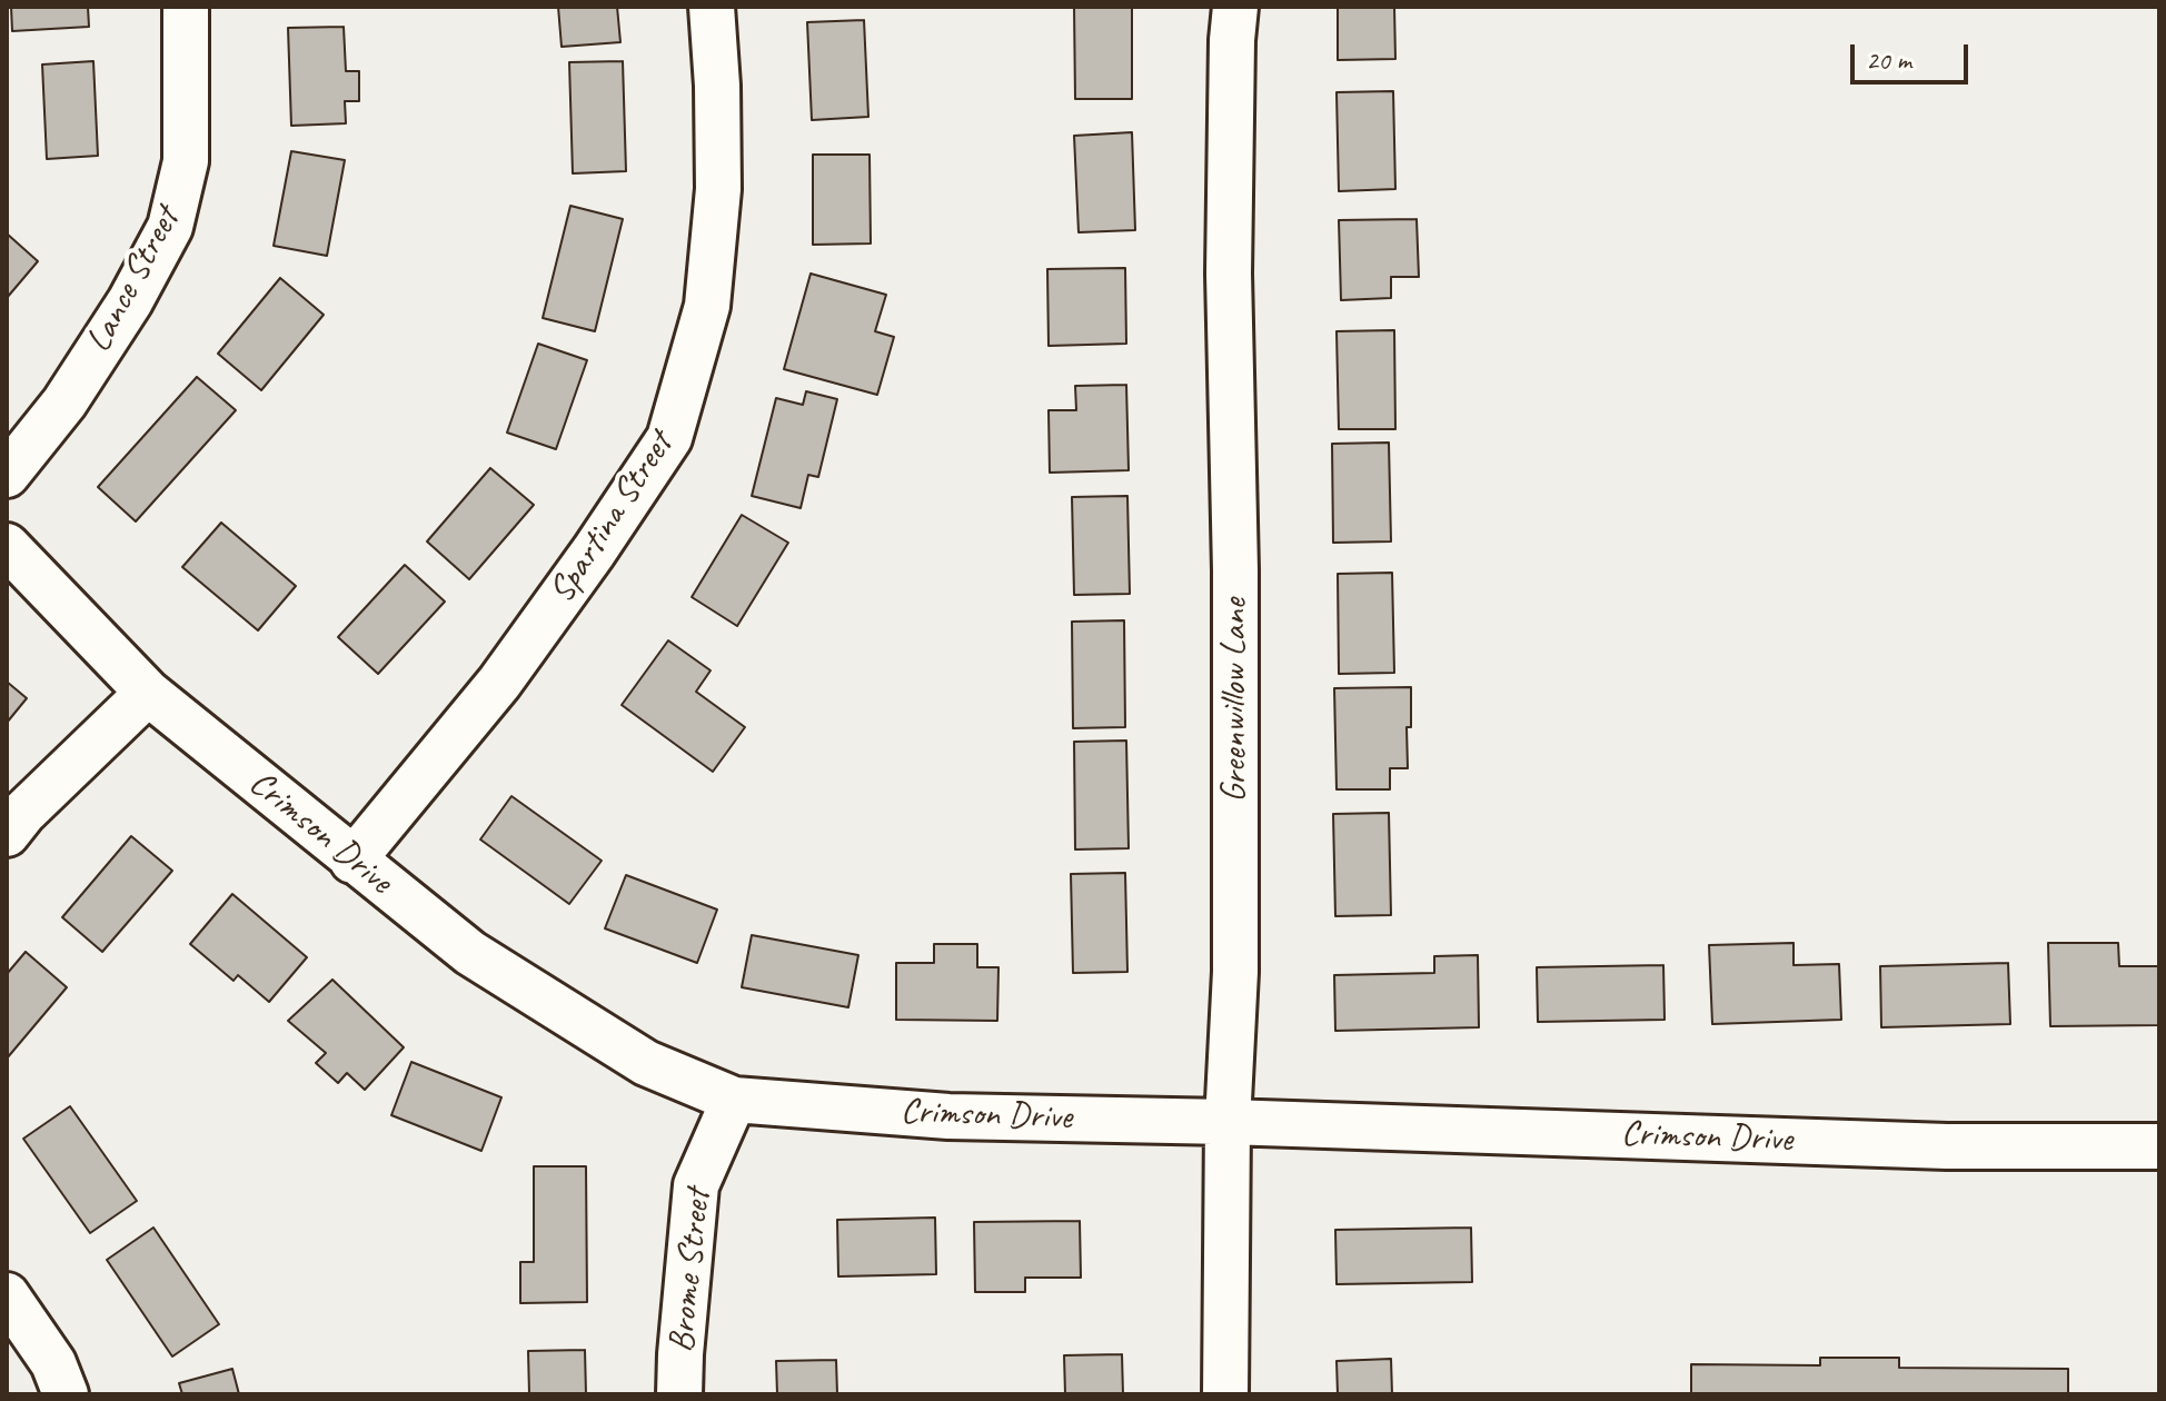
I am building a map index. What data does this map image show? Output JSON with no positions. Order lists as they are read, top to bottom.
{
  "streets": {
    "street": [
      "Lance Street",
      "Spartina Street",
      "Greenwillow Lane",
      "Crimson Drive",
      "Brome Street"
    ]
  },
  "crossings": [
    ["Spartina Street", "Crimson Drive"],
    ["Greenwillow Lane", "Crimson Drive"],
    ["Crimson Drive", "Brome Street"]
  ],
  "scale_bar": "20 m"
}
